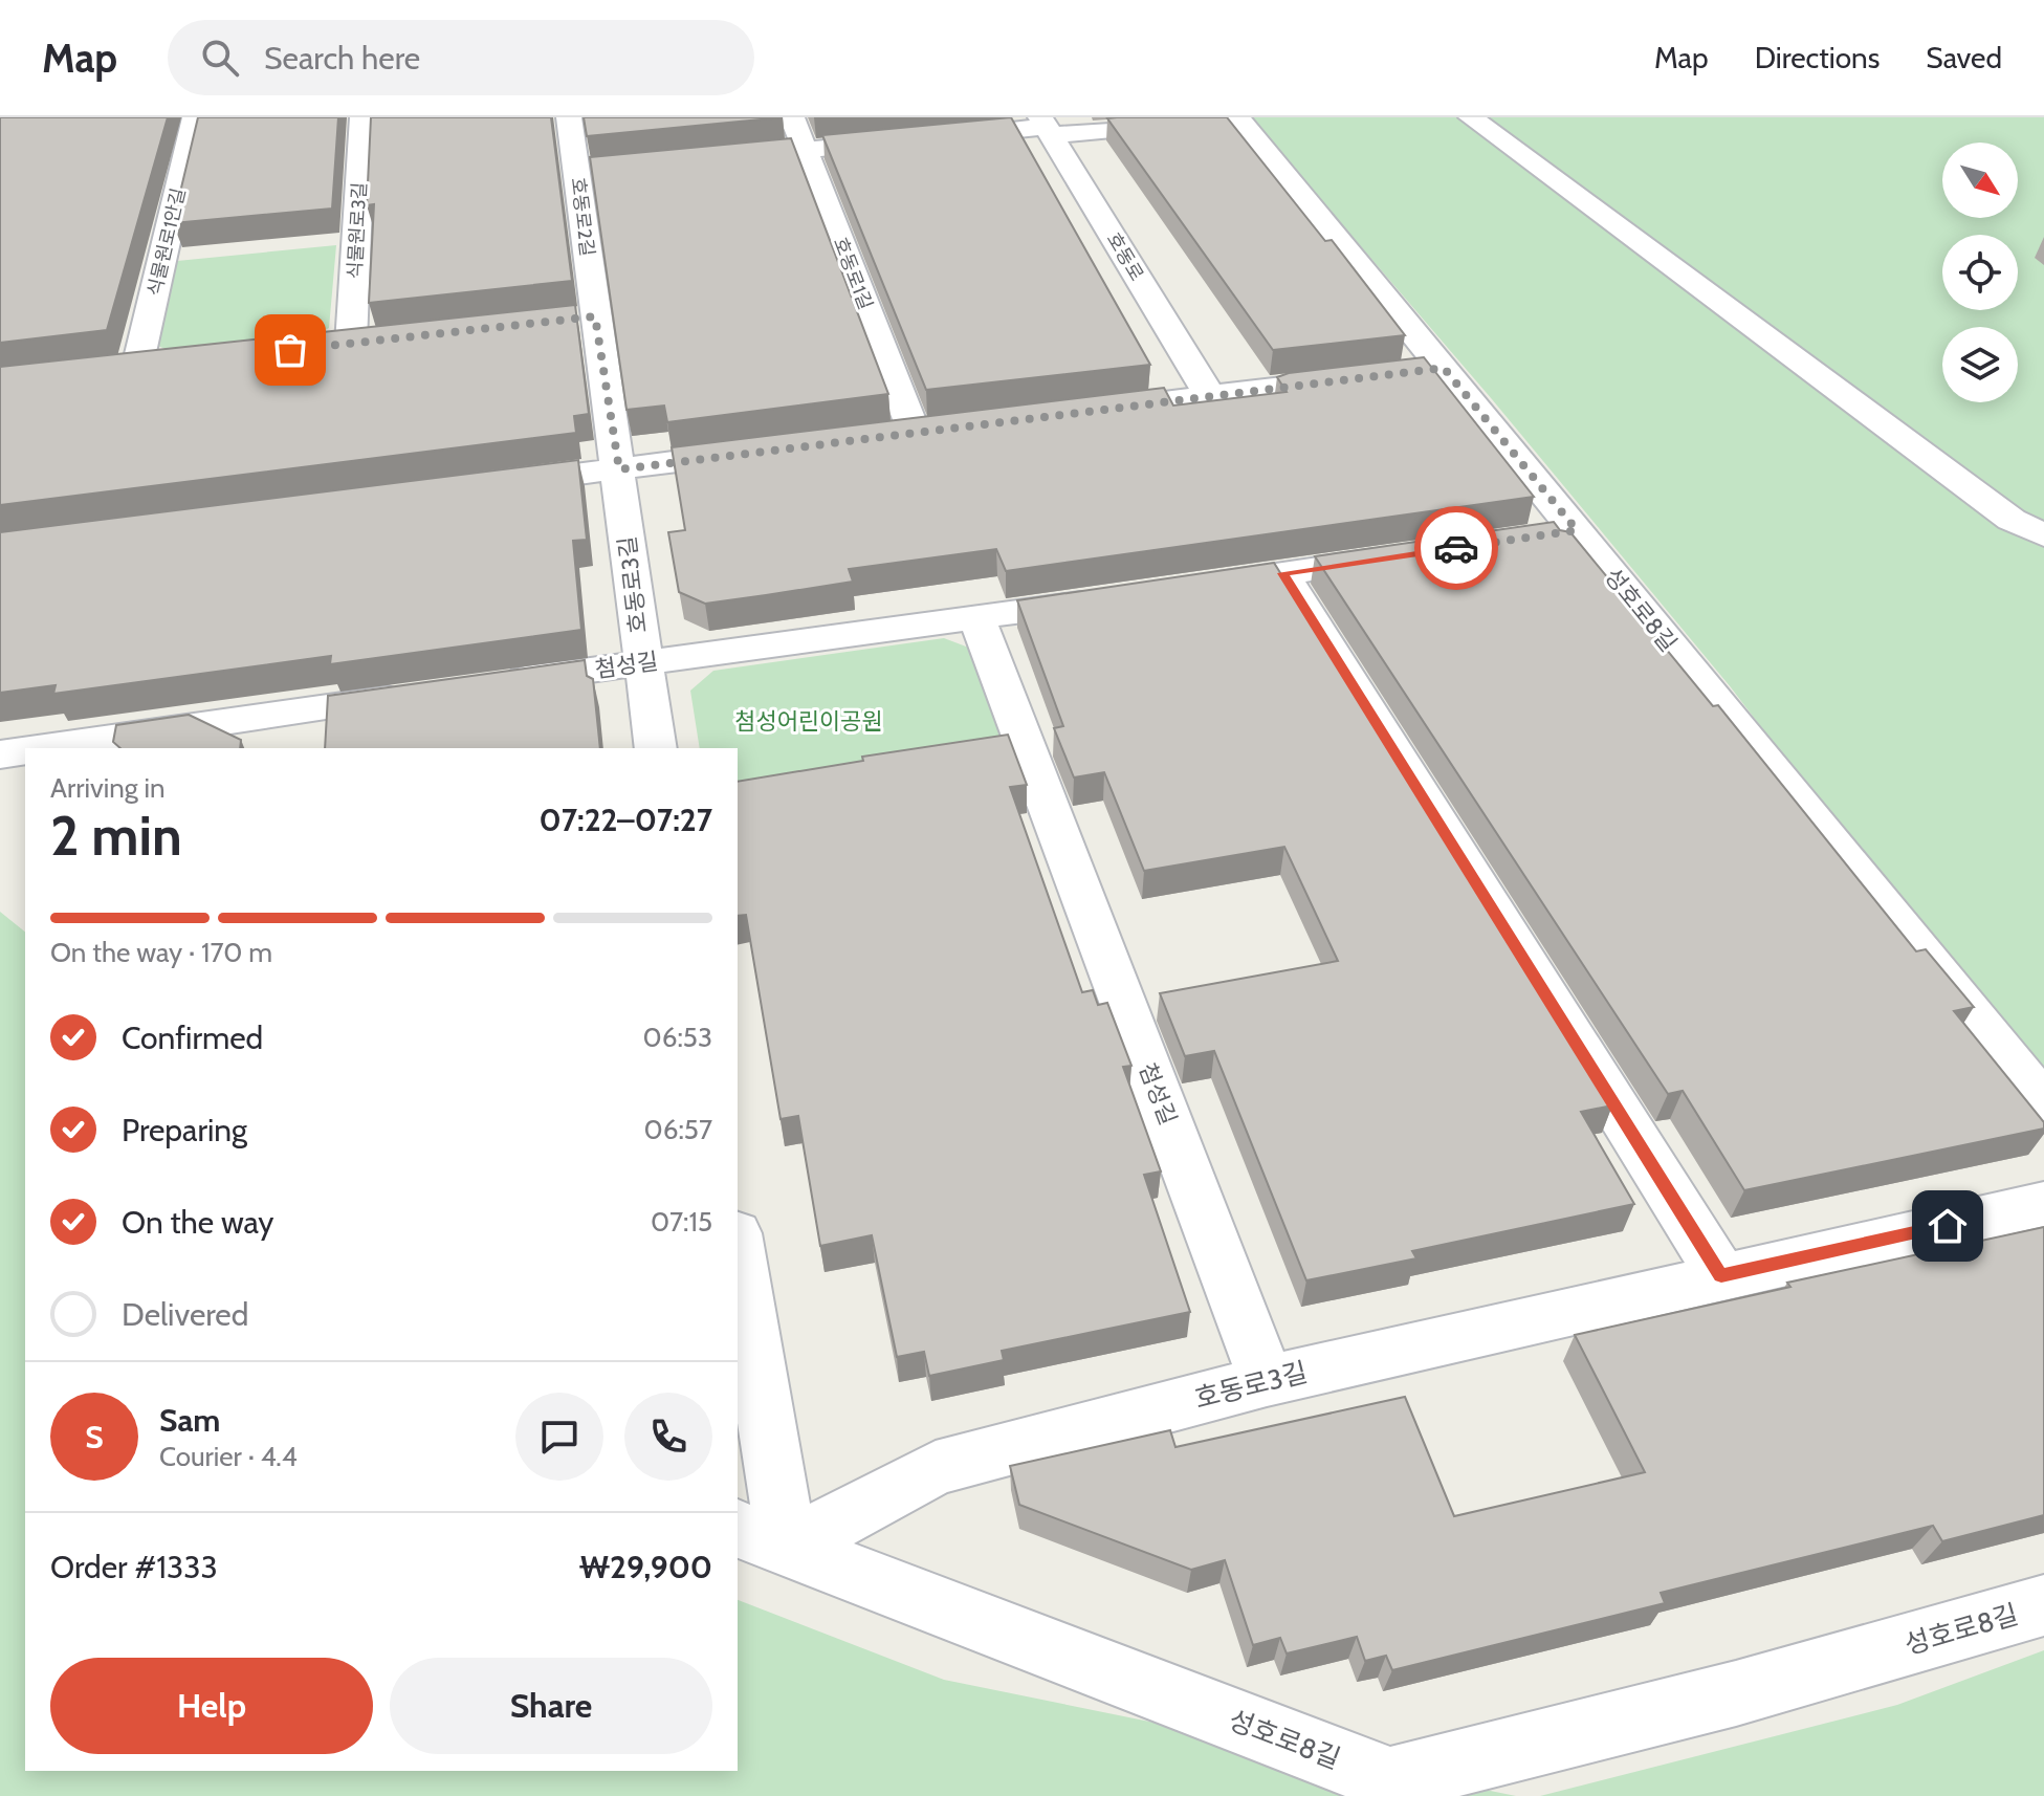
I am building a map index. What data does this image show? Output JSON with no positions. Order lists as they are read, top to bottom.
{
  "streets": {
    "street": [
      "호동로2길",
      "식물원로3길",
      "식물원로1안길",
      "호동로",
      "호동로1길",
      "호동로3길",
      "성호로8길",
      "첨성길"
    ]
  },
  "crossings": [
    ["호동로2길", "호동로3길"],
    ["호동로3길", "성호로8길"],
    ["호동로3길", "첨성길"]
  ],
  "parks": ["첨성어린이공원"],
  "north": "bottom right",
  "page": {
    "header": "Map",
    "search": "Search here",
    "nav": ["Map", "Directions", "Saved"],
    "heading": ["2 min", "Arriving in", "07:22–07:27"],
    "panel": [
      "Sam",
      "Courier · 4.4",
      "Order #1333",
      "₩29,900"
    ],
    "bar": "On the way · 170 m",
    "list": [
      ["Confirmed", "06:53"],
      ["Preparing", "06:57"],
      ["On the way", "07:15"],
      "Delivered"
    ],
    "round": "S",
    "buttons": ["Help", "Share"]
  }
}
